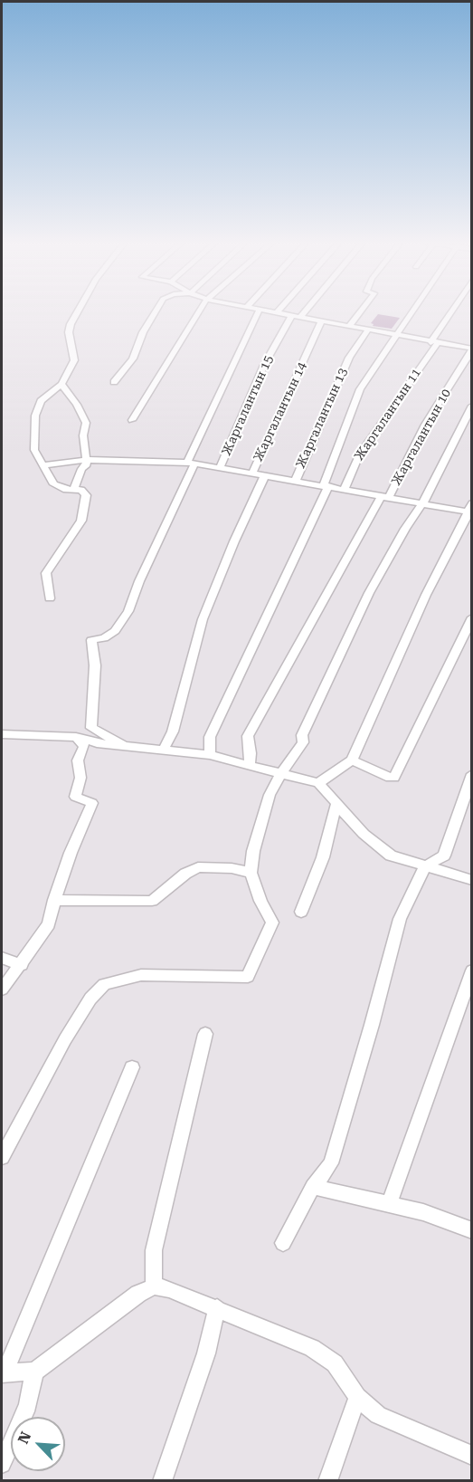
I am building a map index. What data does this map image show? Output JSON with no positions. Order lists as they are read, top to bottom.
{
  "streets": {
    "street": [
      "Жаргалантын 15",
      "Жаргалантын 14",
      "Жаргалантын 11",
      "Жаргалантын 13",
      "Жаргалантын 10"
    ]
  },
  "north": "top left"
}
